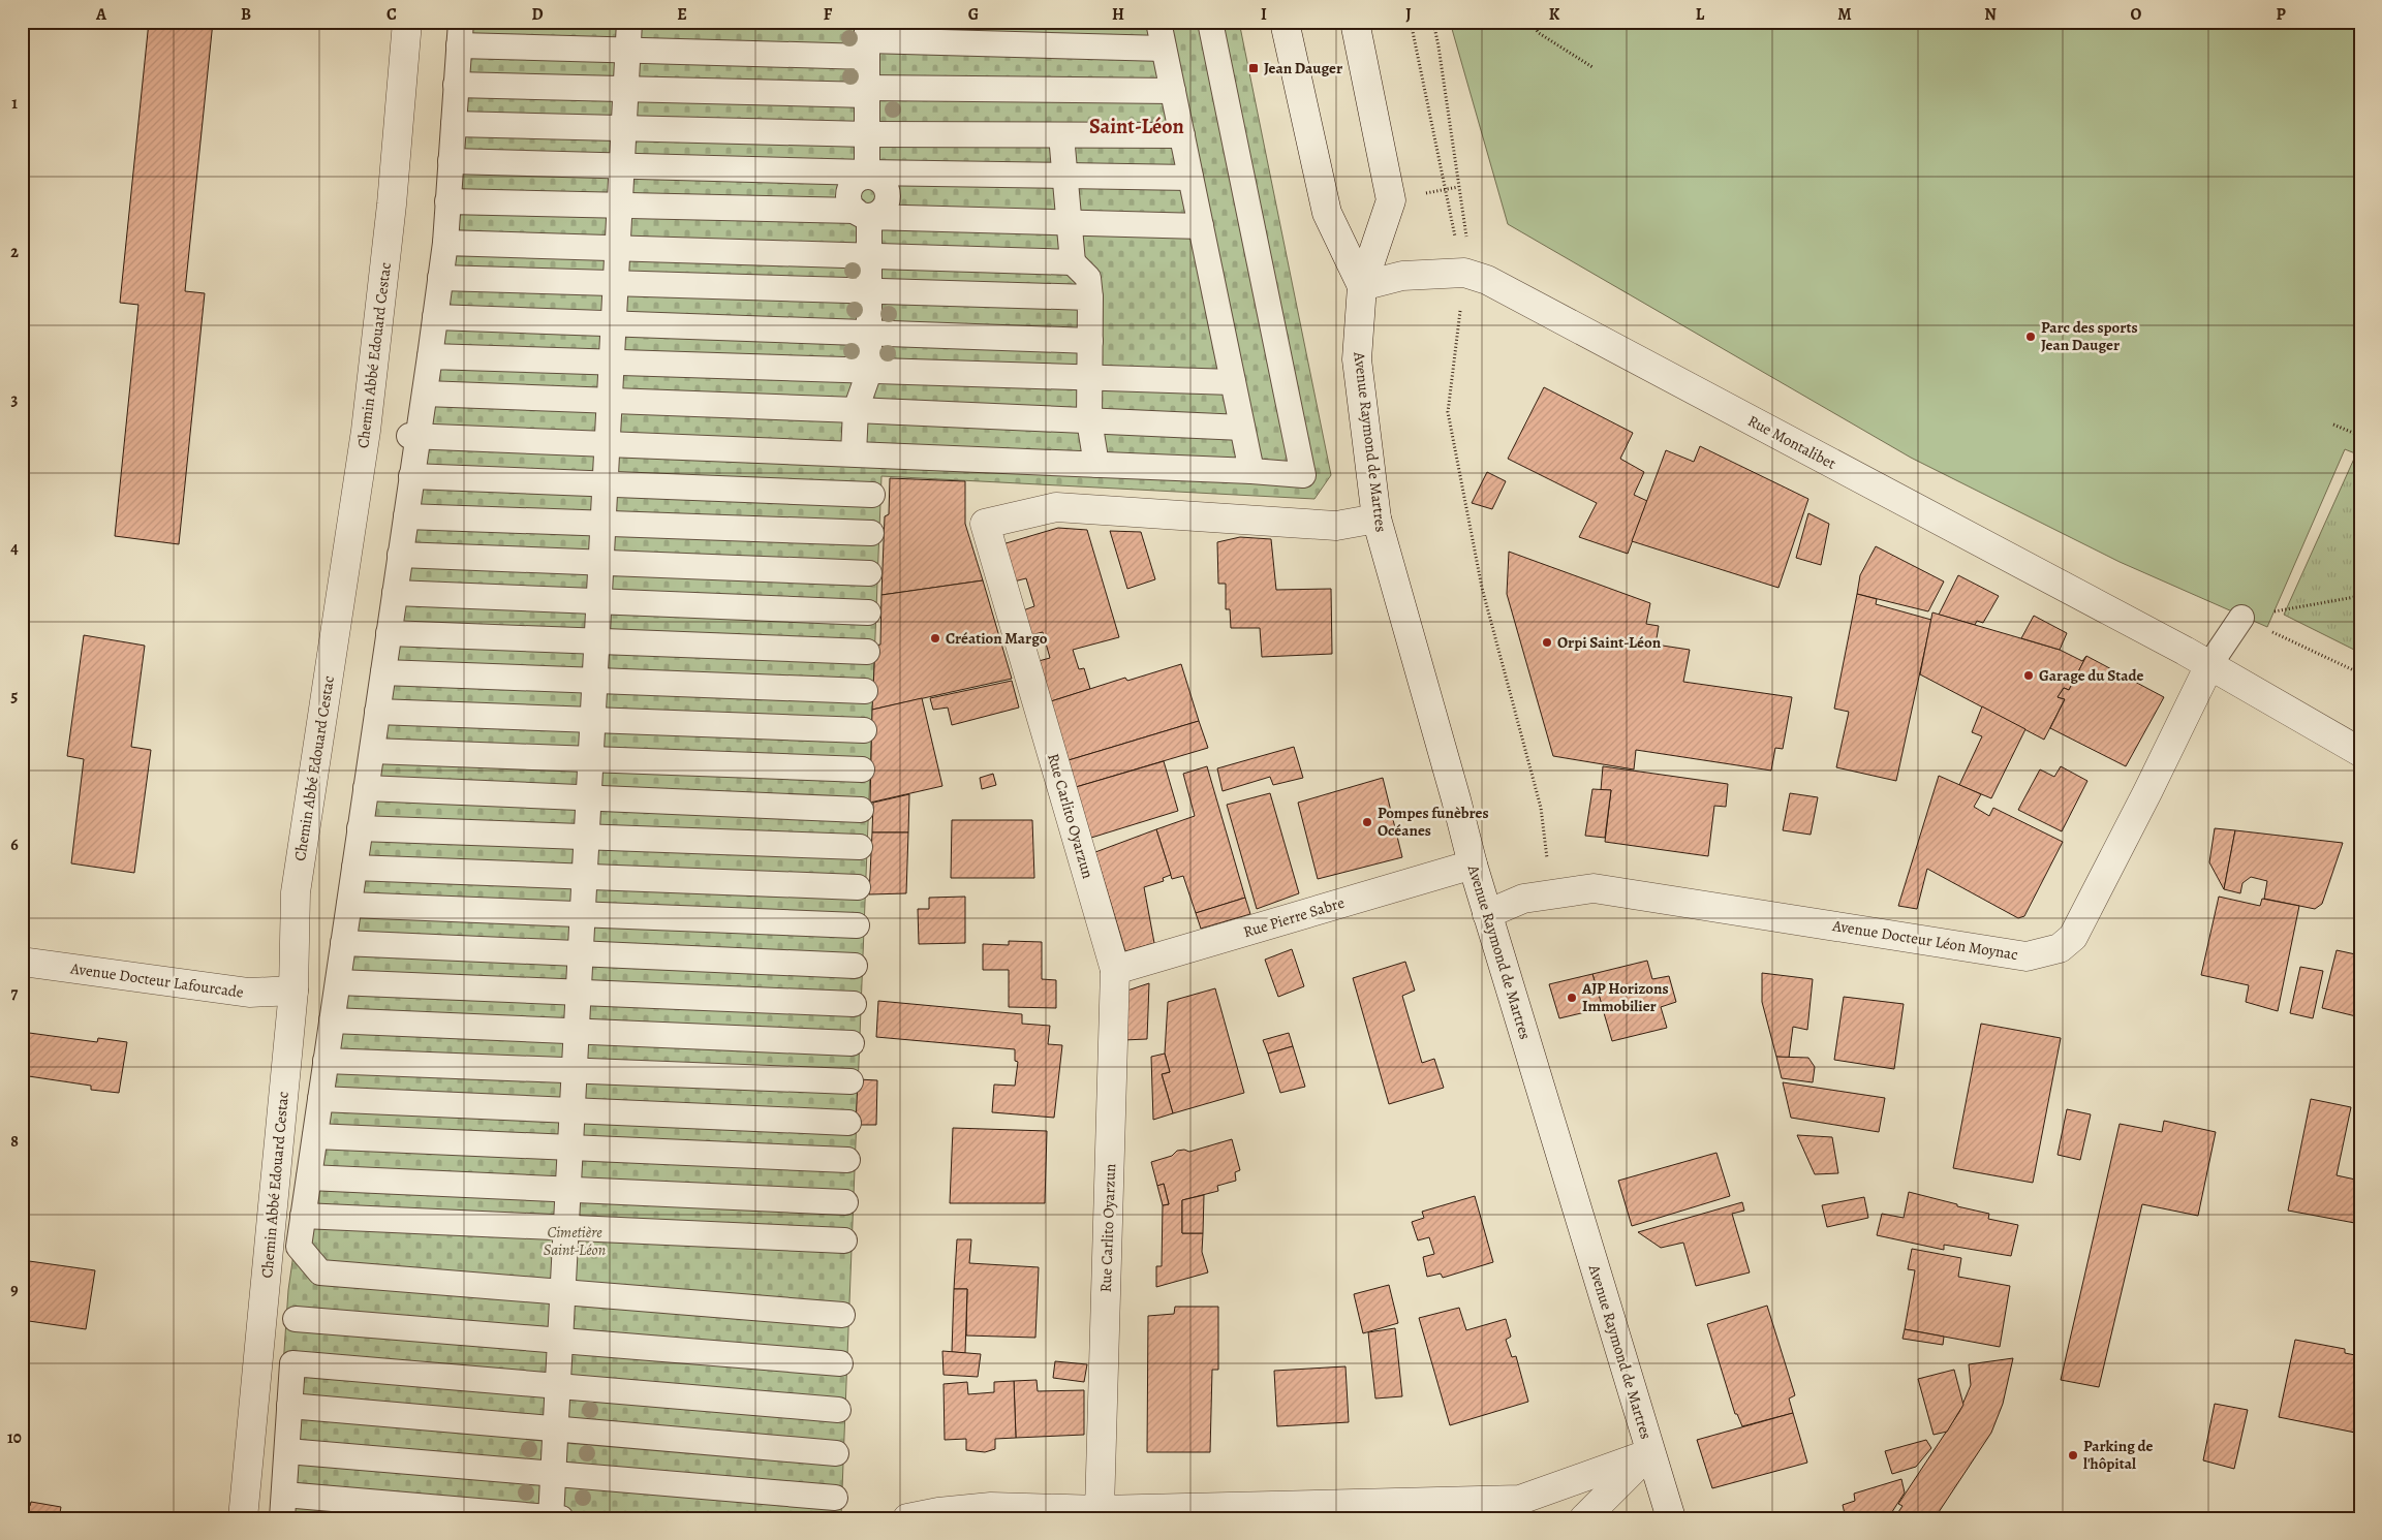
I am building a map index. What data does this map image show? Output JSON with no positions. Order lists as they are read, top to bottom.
{
  "streets": {
    "street": [
      "Chemin Abbé Edouard Cestac",
      "Avenue Raymond de Martres",
      "Rue Montalibet",
      "Rue Carlito Oyarzun",
      "Rue Pierre Sabre",
      "Avenue Docteur Léon Moynac",
      "Avenue Docteur Lafourcade"
    ]
  },
  "crossings": [
    ["Chemin Abbé Edouard Cestac", "Avenue Docteur Lafourcade"],
    ["Avenue Raymond de Martres", "Rue Montalibet"],
    ["Avenue Raymond de Martres", "Rue Carlito Oyarzun"],
    ["Avenue Raymond de Martres", "Rue Pierre Sabre"],
    ["Avenue Raymond de Martres", "Avenue Docteur Léon Moynac"],
    ["Rue Montalibet", "Avenue Docteur Léon Moynac"],
    ["Rue Carlito Oyarzun", "Rue Pierre Sabre"]
  ],
  "districts": ["Saint-Léon"],
  "parks": ["Cimetière Saint-Léon"],
  "places": {
    "transit": ["Jean Dauger"],
    "other": [
      "Parc des sports Jean Dauger",
      "Création Margo",
      "Orpi Saint-Léon",
      "Garage du Stade",
      "Pompes funèbres Océanes",
      "AJP Horizons Immobilier",
      "Parking de l'hôpital"
    ]
  },
  "grid": {
    "columns": [
      "A",
      "B",
      "C",
      "D",
      "E",
      "F",
      "G",
      "H",
      "I",
      "J",
      "K",
      "L",
      "M",
      "N",
      "O",
      "P"
    ],
    "rows": [
      "1",
      "2",
      "3",
      "4",
      "5",
      "6",
      "7",
      "8",
      "9",
      "10"
    ]
  }
}
